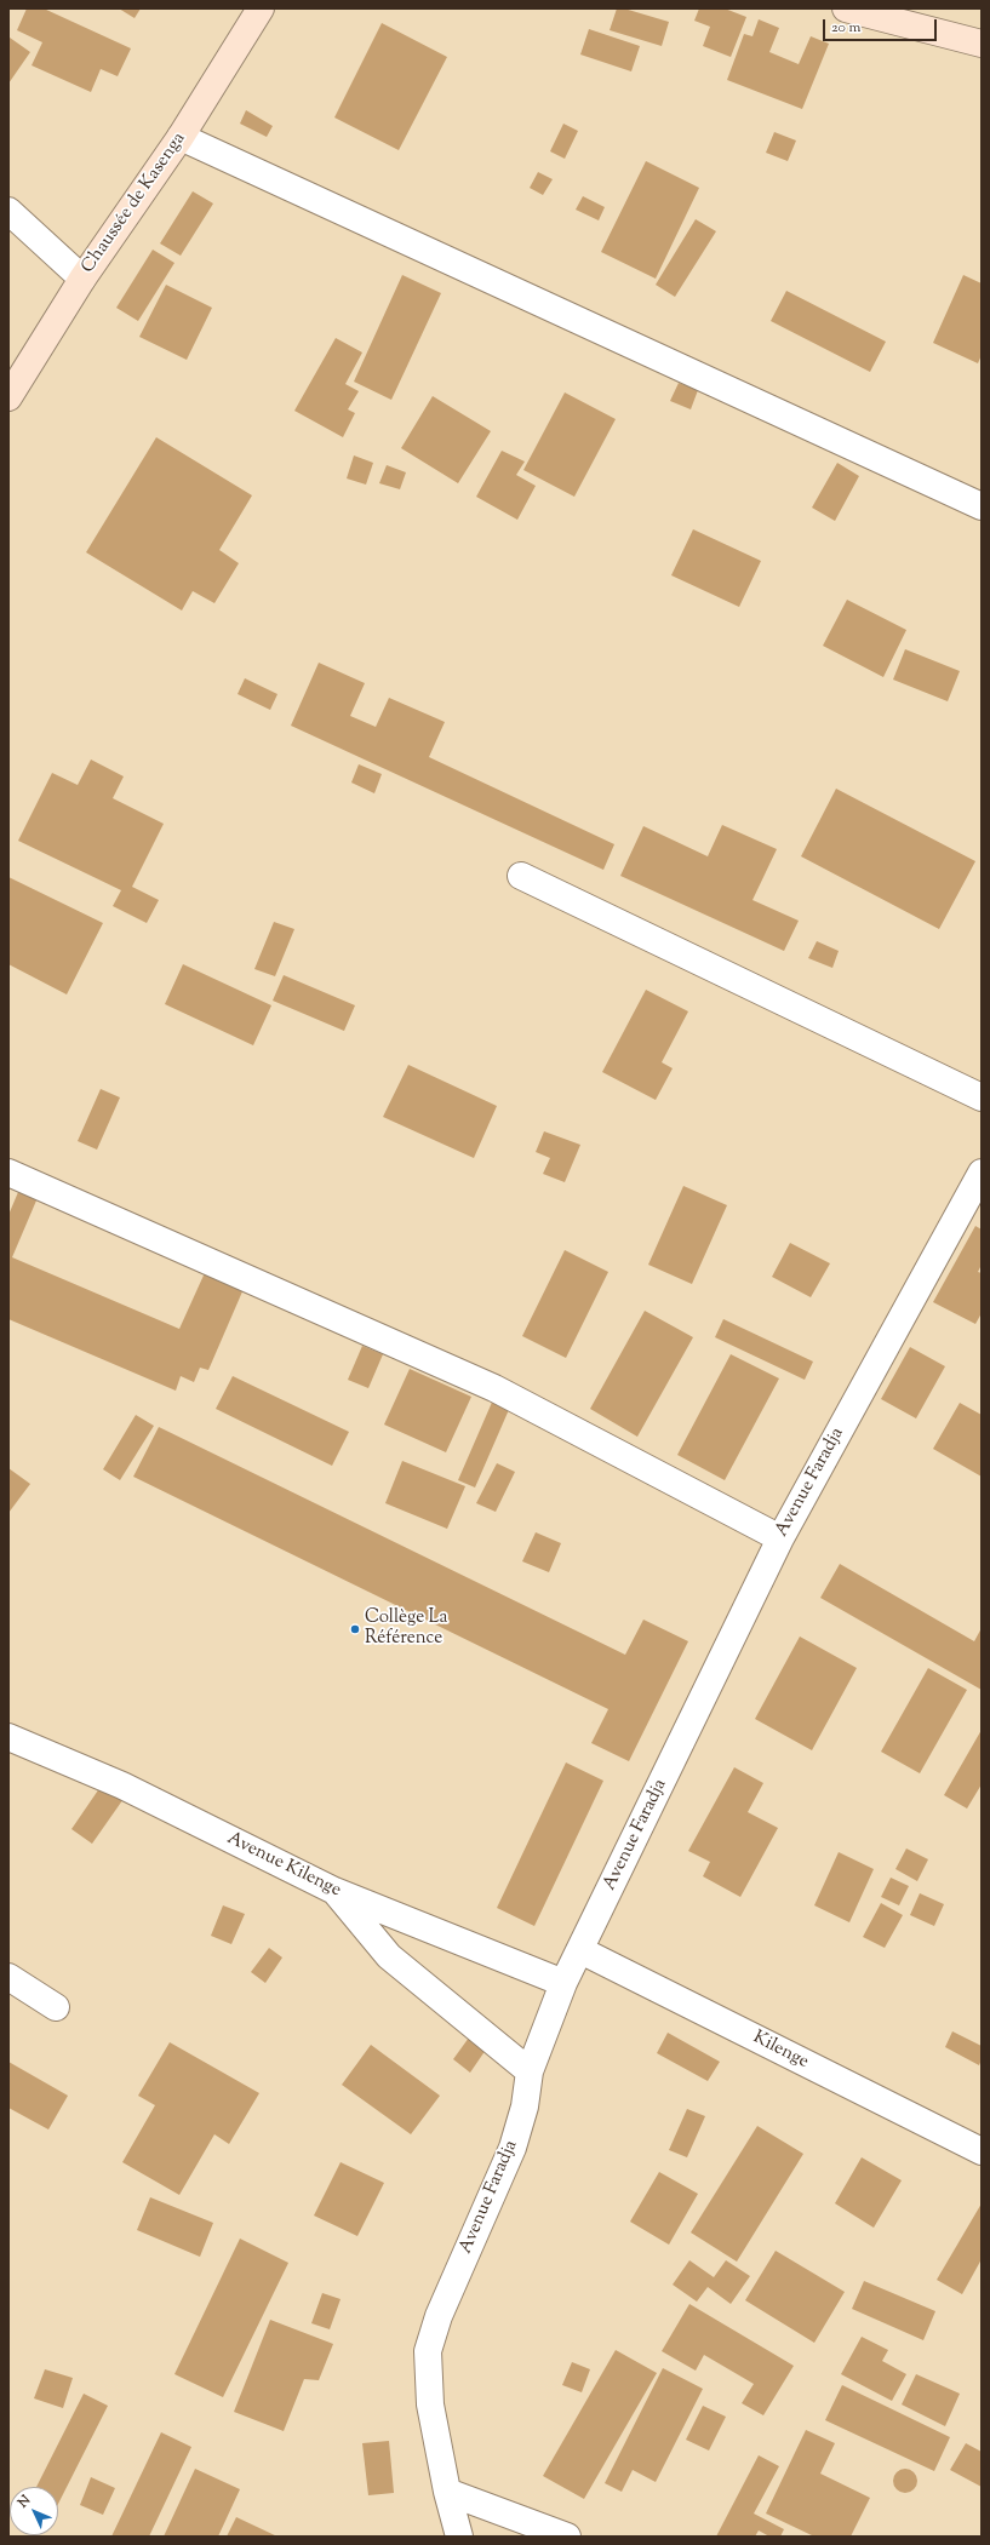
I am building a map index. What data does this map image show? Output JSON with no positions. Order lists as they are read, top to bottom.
{
  "streets": {
    "main road": ["Chaussée de Kasenga"],
    "street": ["Avenue Faradja", "Avenue Kilenge", "Kilenge"]
  },
  "crossings": [
    ["Avenue Faradja", "Avenue Kilenge"],
    ["Avenue Faradja", "Kilenge"]
  ],
  "places": ["Collège La Référence"],
  "scale_bar": "20 m",
  "north": "top left"
}
